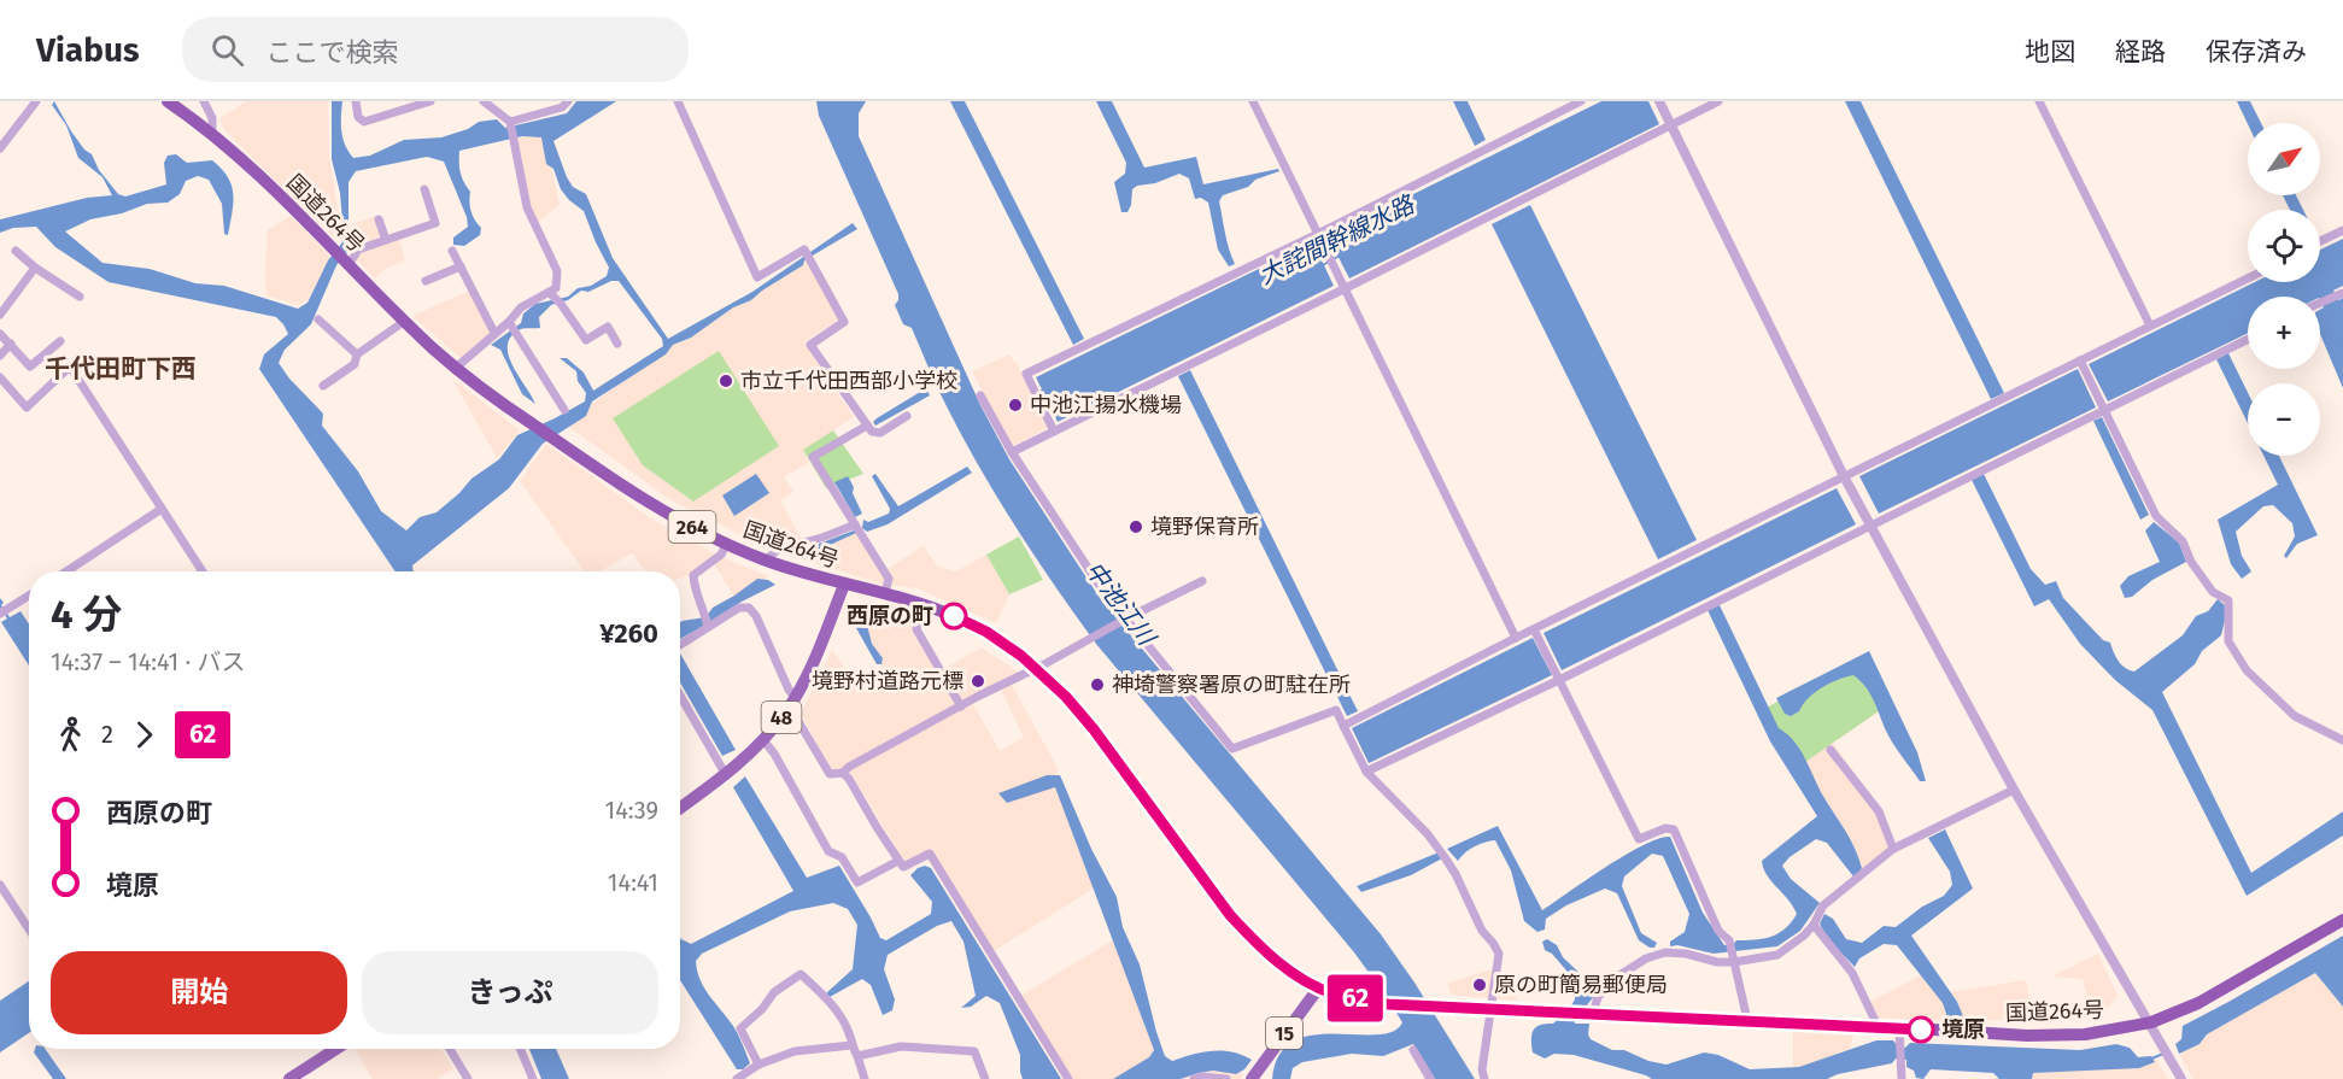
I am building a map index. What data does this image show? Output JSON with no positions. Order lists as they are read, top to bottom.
{
  "streets": {
    "highway": ["国道264号", "264"],
    "main road": ["48", "15"]
  },
  "crossings": [
    ["国道264号", "48"],
    ["国道264号", "15"]
  ],
  "districts": ["千代田町下西"],
  "water": ["大詫間幹線水路", "中池江川"],
  "places": [
    "市立千代田西部小学校",
    "中池江揚水機場",
    "境野保育所",
    "西原の町",
    "境野村道路元標",
    "神埼警察署原の町駐在所",
    "原の町簡易郵便局",
    "境原"
  ],
  "lines": ["bus line 62"],
  "north": "top right",
  "page": {
    "header": "Viabus",
    "search": "ここで検索",
    "nav": ["地図", "経路", "保存済み"],
    "on_map": "62",
    "map_buttons": ["+", "−"],
    "heading": ["4 分", "14:37 – 14:41 · バス", "¥260"],
    "legs": ["2", "62"],
    "list": [
      {
        "name": "西原の町",
        "value": "14:39"
      },
      {
        "name": "境原",
        "value": "14:41"
      }
    ],
    "buttons": ["開始", "きっぷ"]
  }
}
